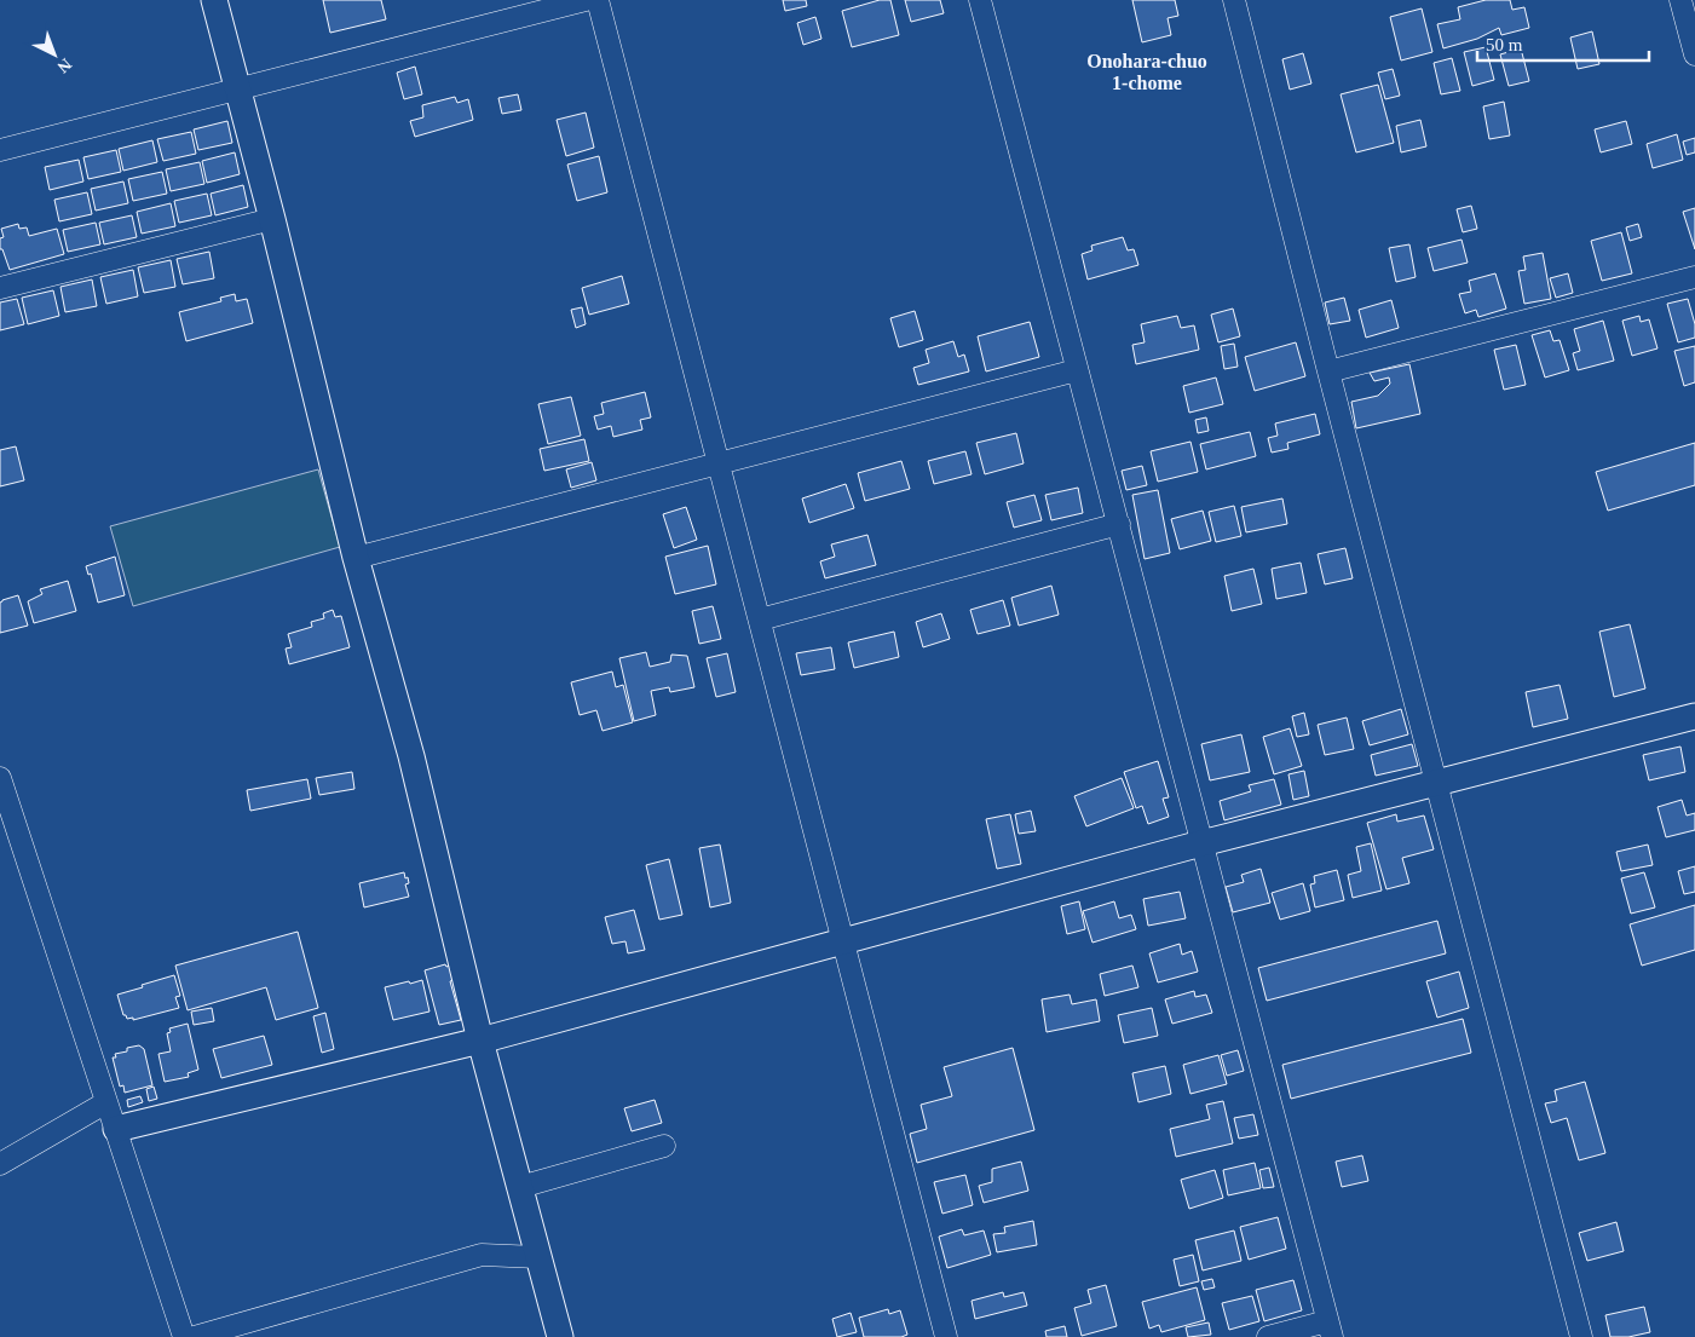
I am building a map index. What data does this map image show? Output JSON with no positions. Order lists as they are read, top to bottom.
{
  "districts": ["Onohara-chuo 1-chome"],
  "scale_bar": "50 m",
  "north": "bottom right"
}
